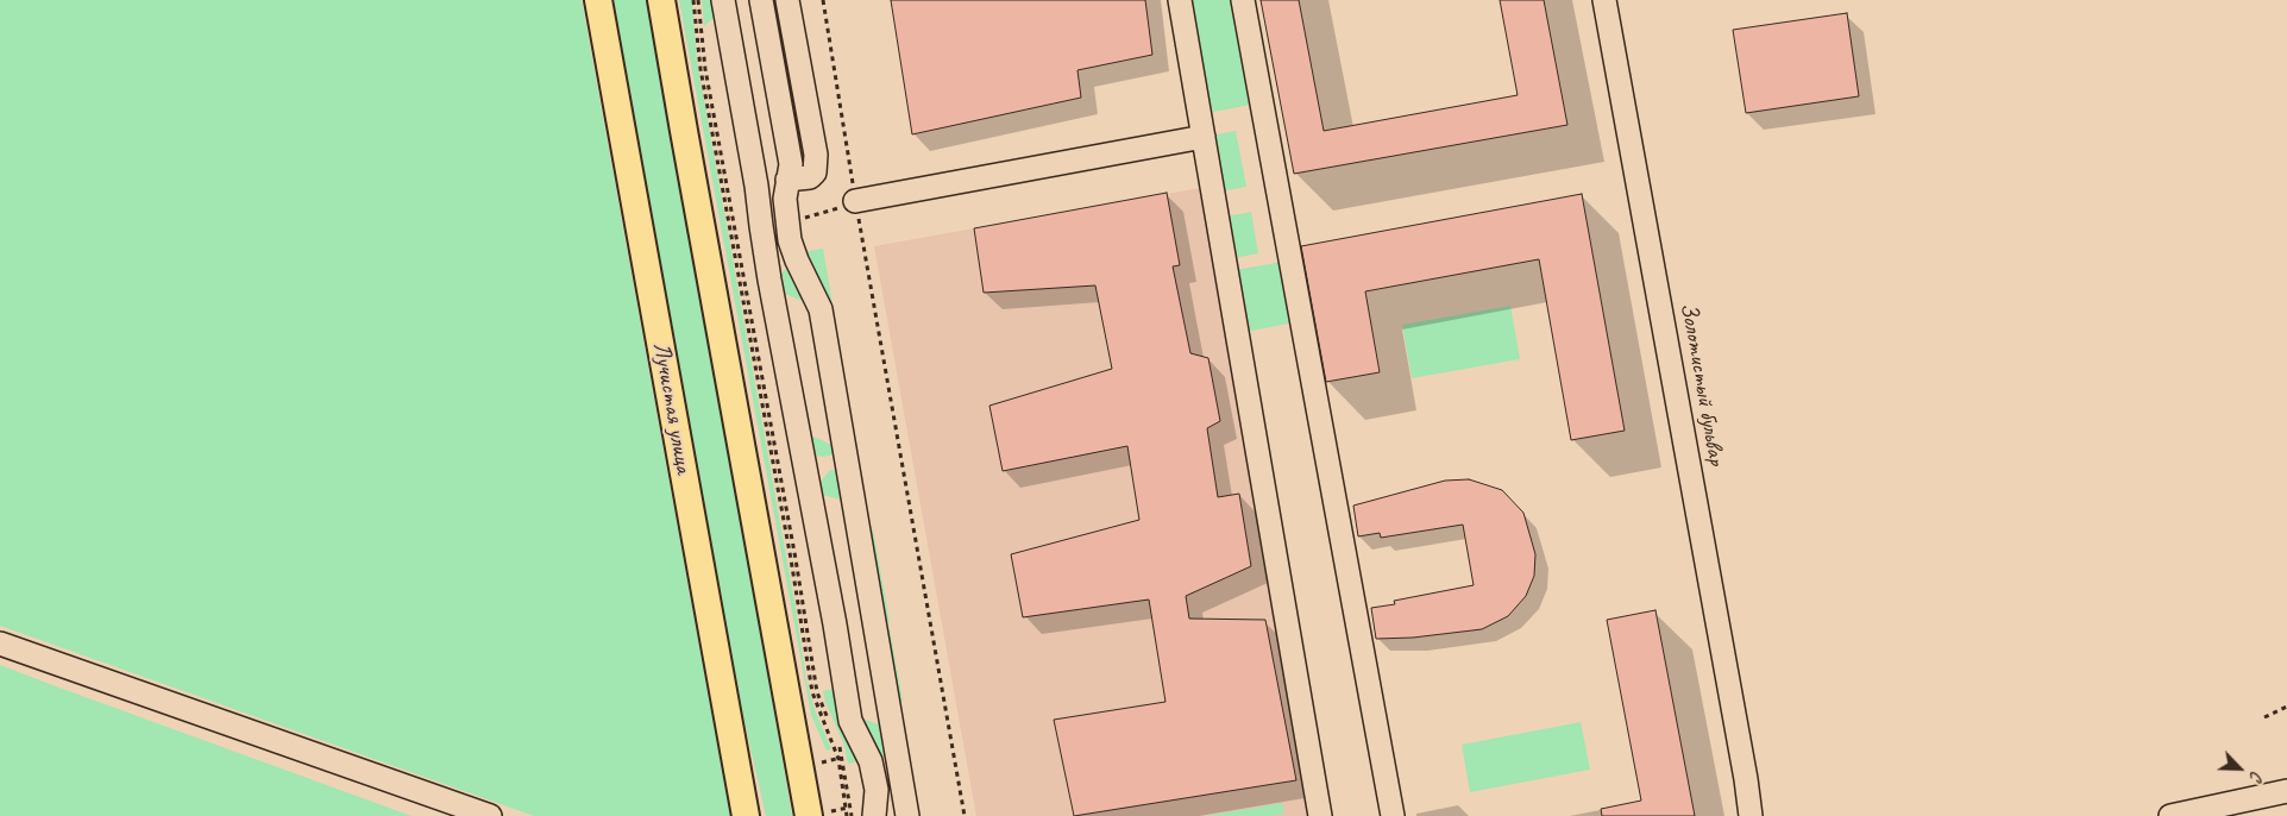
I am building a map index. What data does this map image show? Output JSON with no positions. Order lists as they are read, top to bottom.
{
  "streets": {
    "main road": ["Лучистая улица"],
    "street": ["Золотистый бульвар"]
  },
  "north": "bottom right"
}
